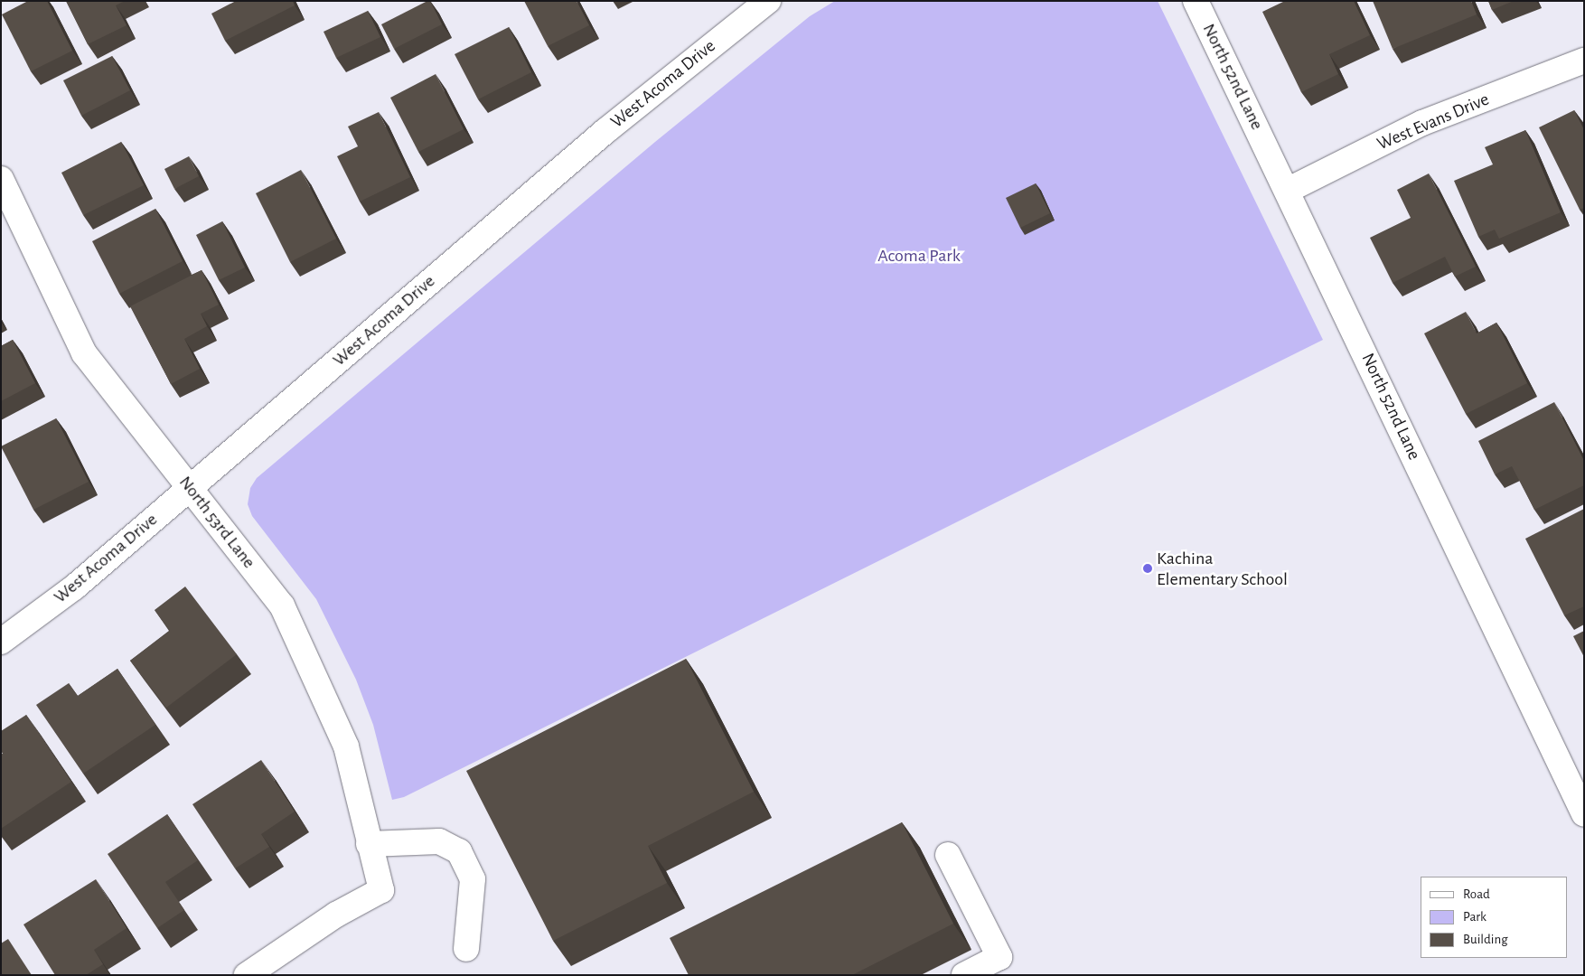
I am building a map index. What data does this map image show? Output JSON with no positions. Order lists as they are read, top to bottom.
{
  "streets": {
    "street": [
      "North 52nd Lane",
      "West Acoma Drive",
      "West Evans Drive",
      "North 53rd Lane"
    ]
  },
  "crossings": [
    ["North 52nd Lane", "West Evans Drive"],
    ["West Acoma Drive", "North 53rd Lane"]
  ],
  "parks": ["Acoma Park"],
  "places": ["Kachina Elementary School"],
  "legend": ["Road", "Park", "Building"]
}
